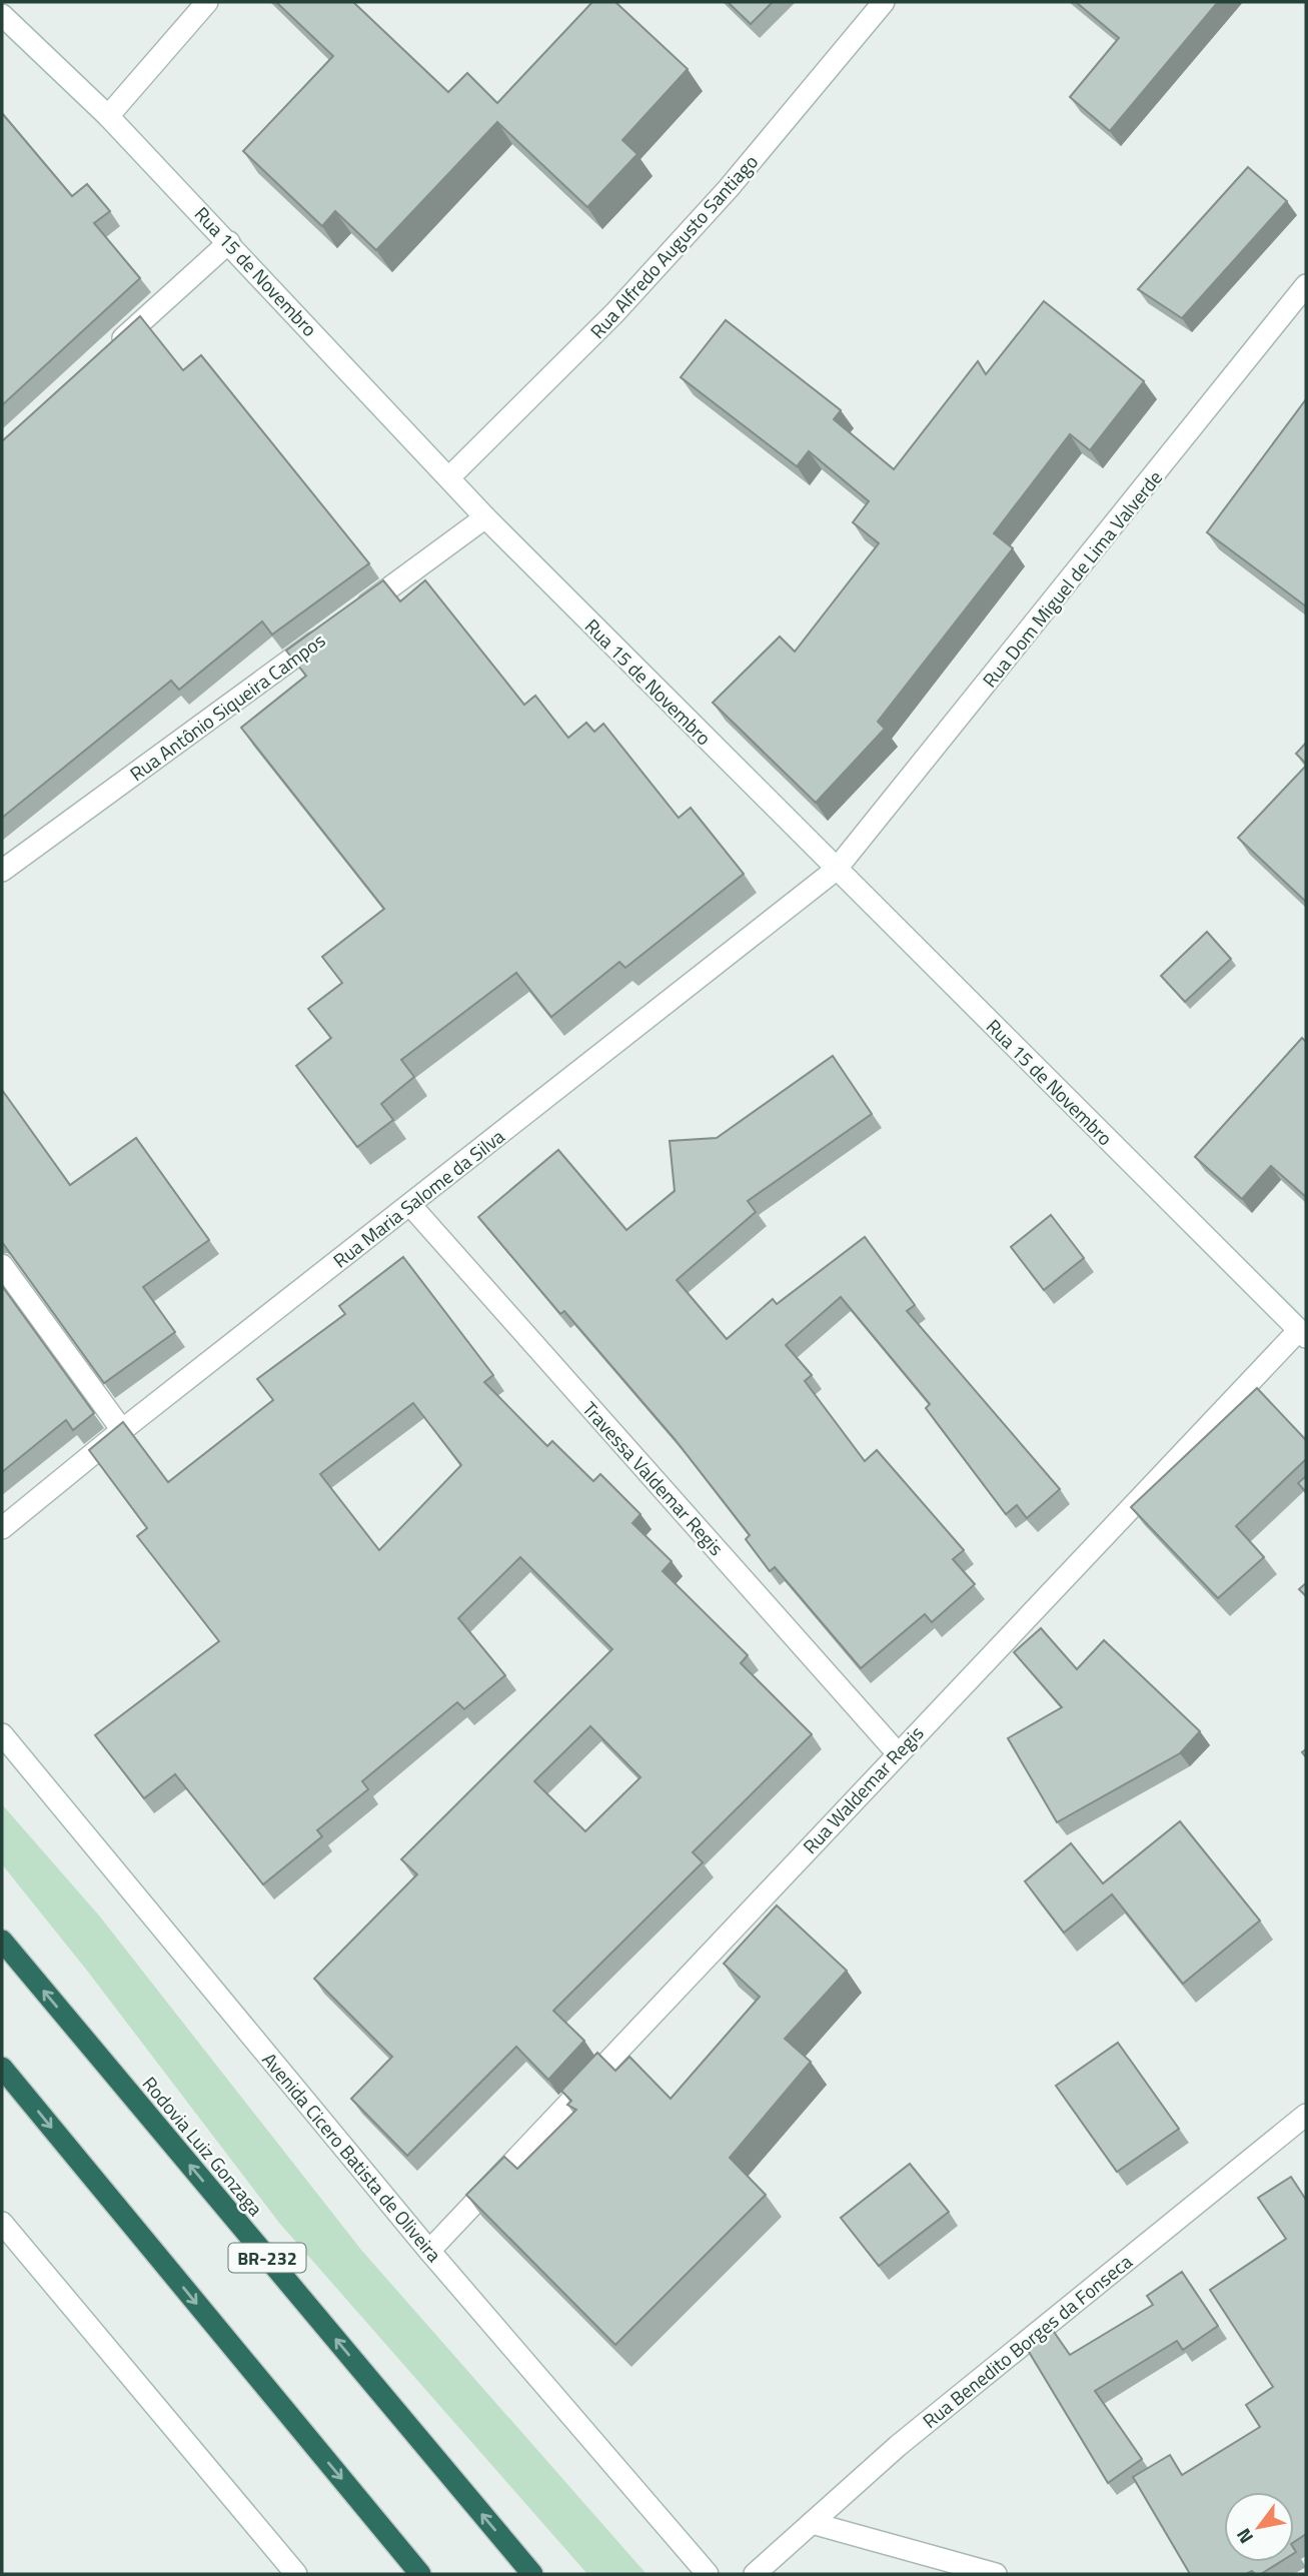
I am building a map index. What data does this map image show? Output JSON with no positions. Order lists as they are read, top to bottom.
{
  "streets": {
    "highway": ["Rodovia Luiz Gonzaga", "BR-232"],
    "street": [
      "Rua Alfredo Augusto Santiago",
      "Rua 15 de Novembro",
      "Rua Dom Miguel de Lima Valverde",
      "Rua Antônio Siqueira Campos",
      "Rua Maria Salome da Silva",
      "Travessa Valdemar Regis",
      "Rua Waldemar Regis",
      "Avenida Cicero Batista de Oliveira",
      "Rua Benedito Borges da Fonseca"
    ]
  },
  "crossings": [
    ["Rua Alfredo Augusto Santiago", "Rua 15 de Novembro"],
    ["Rua 15 de Novembro", "Rua Dom Miguel de Lima Valverde"],
    ["Rua 15 de Novembro", "Rua Maria Salome da Silva"],
    ["Rua 15 de Novembro", "Rua Waldemar Regis"],
    ["Rua Dom Miguel de Lima Valverde", "Rua Maria Salome da Silva"],
    ["Rua Maria Salome da Silva", "Travessa Valdemar Regis"],
    ["Travessa Valdemar Regis", "Rua Waldemar Regis"],
    ["Rua Waldemar Regis", "Avenida Cicero Batista de Oliveira"]
  ],
  "north": "bottom left"
}
